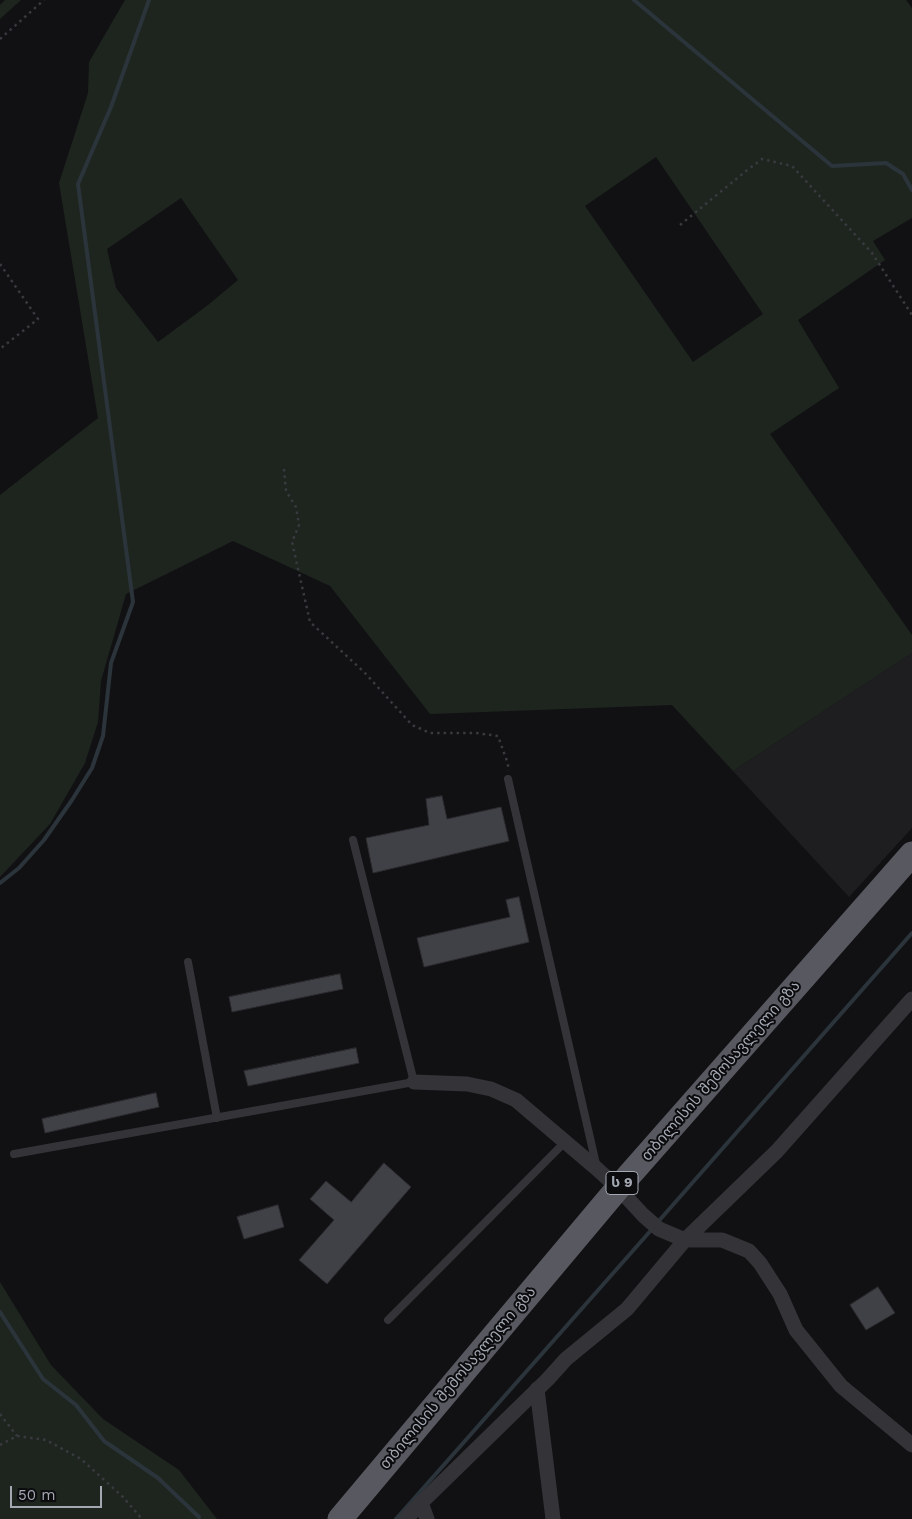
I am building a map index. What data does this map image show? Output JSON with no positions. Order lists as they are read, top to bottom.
{
  "streets": {
    "highway": ["თბილისის შემოსავლელი გზა", "ს 9"]
  },
  "scale_bar": "50 m"
}
